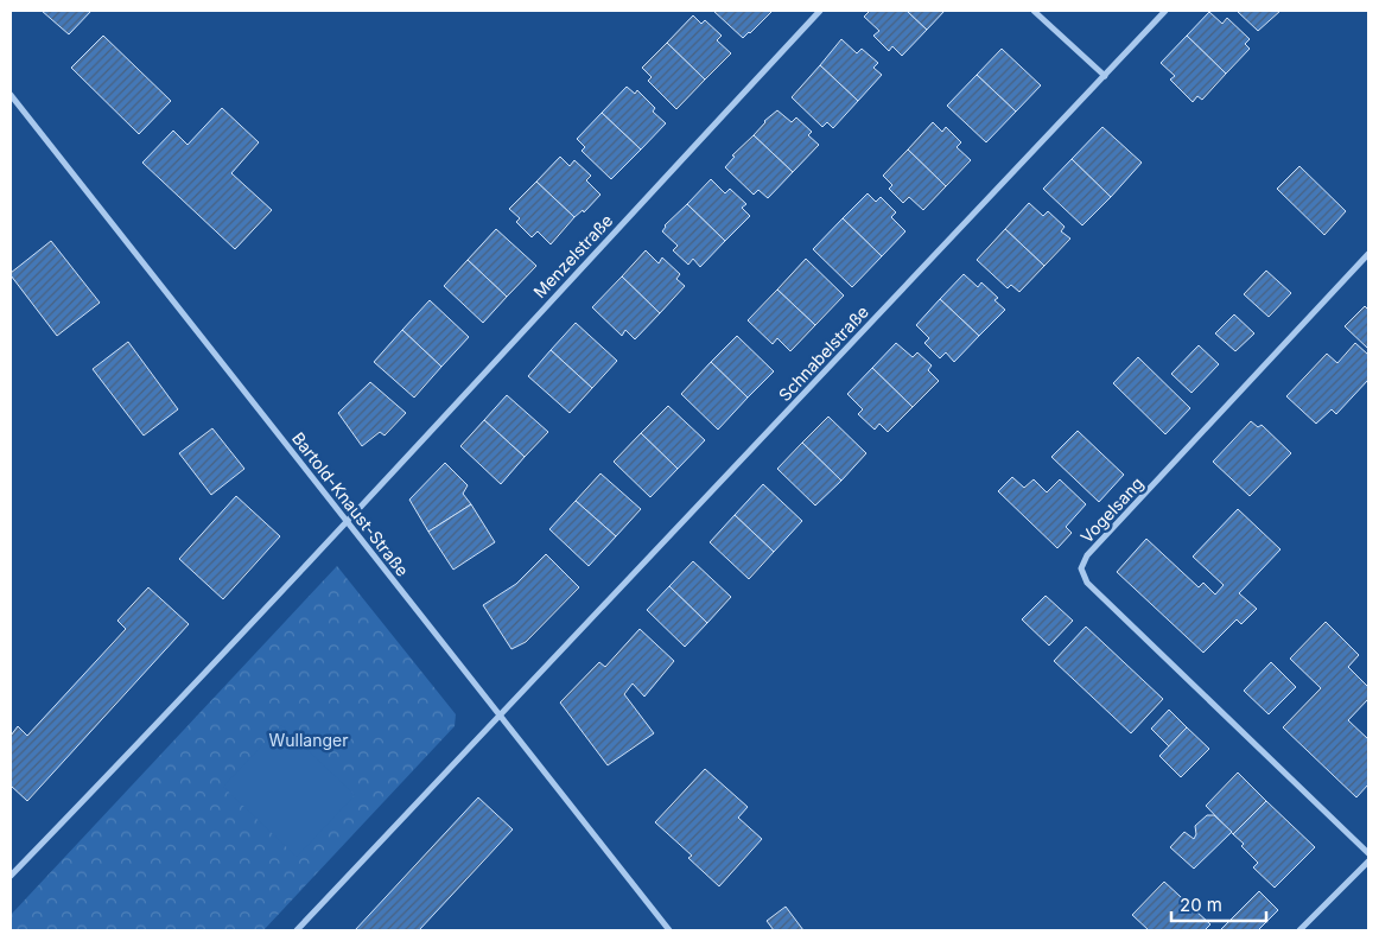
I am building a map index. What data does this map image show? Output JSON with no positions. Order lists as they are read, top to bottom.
{
  "streets": {
    "street": [
      "Menzelstraße",
      "Schnabelstraße",
      "Bartold-Knaust-Straße",
      "Vogelsang"
    ]
  },
  "crossings": [
    ["Menzelstraße", "Bartold-Knaust-Straße"],
    ["Schnabelstraße", "Bartold-Knaust-Straße"]
  ],
  "parks": ["Wullanger"],
  "scale_bar": "20 m"
}
